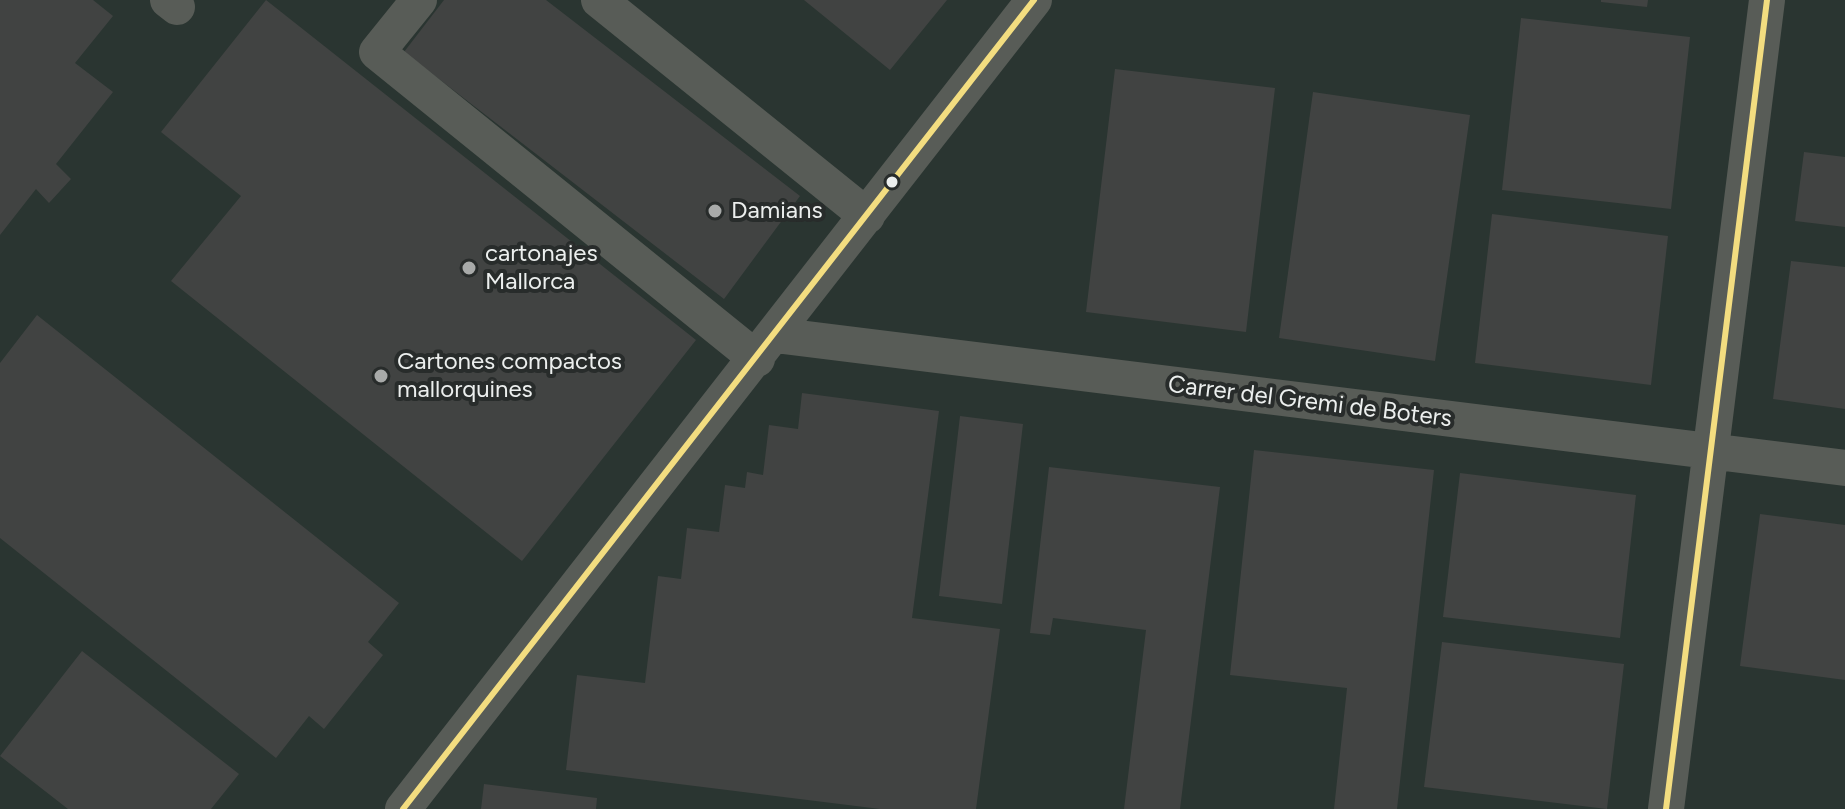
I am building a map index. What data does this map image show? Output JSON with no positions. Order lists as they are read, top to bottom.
{
  "streets": {
    "street": ["Carrer del Gremi de Boters"]
  },
  "places": ["Damians", "cartonajes Mallorca", "Cartones compactos mallorquines"]
}
